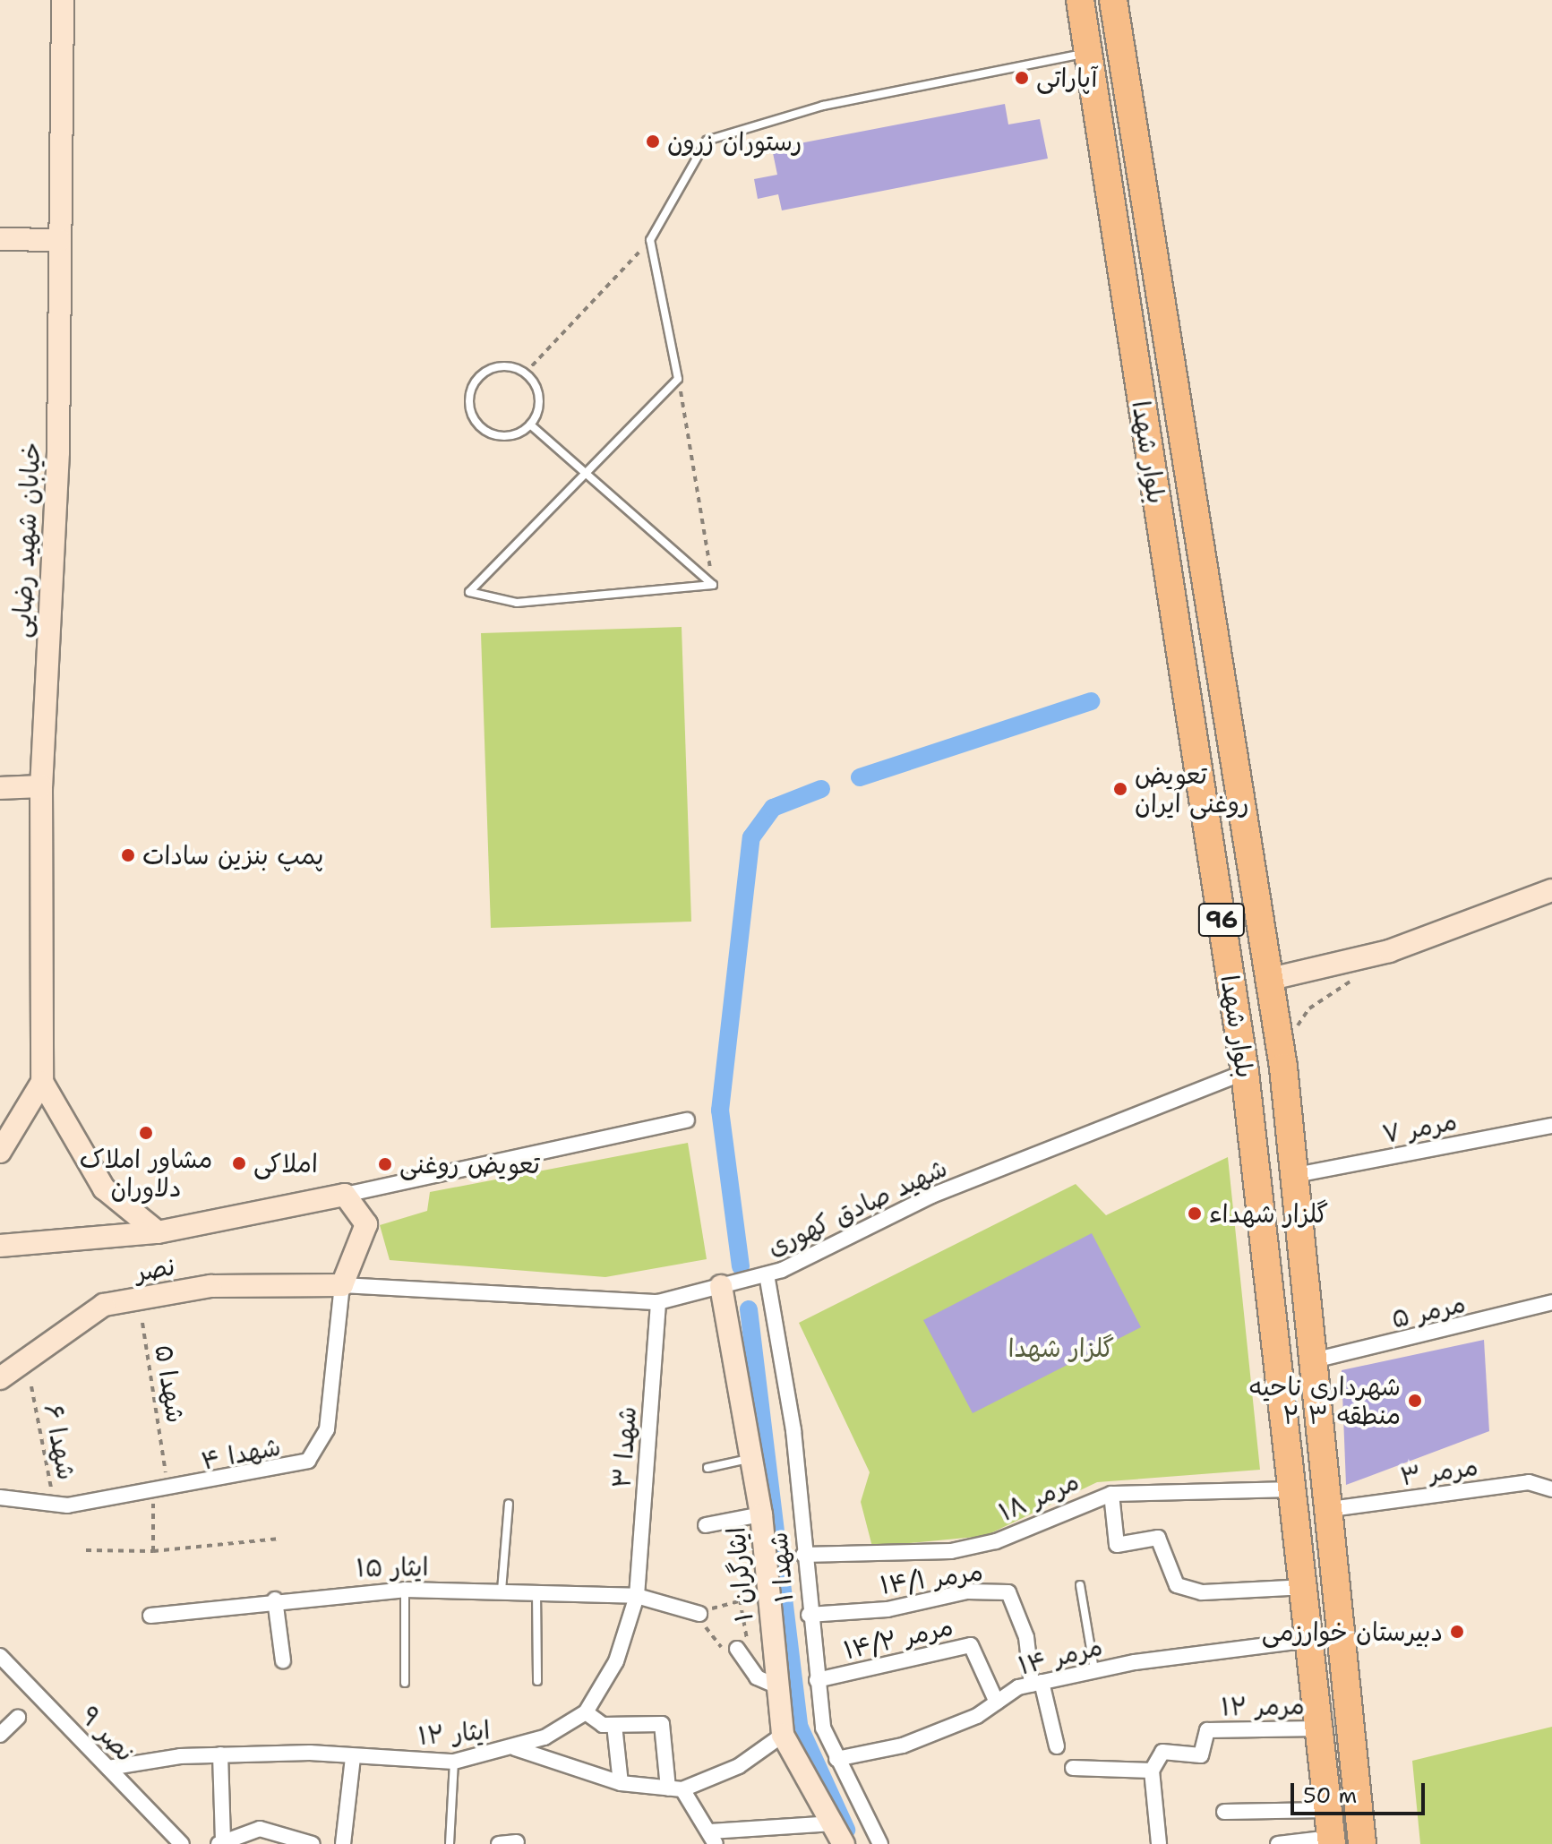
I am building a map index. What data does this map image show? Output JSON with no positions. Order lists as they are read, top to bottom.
{
  "streets": {
    "highway": ["بلوار شهدا", "96"],
    "street": [
      "خیابان شهید رضایی",
      "مرمر ۷",
      "شهید صادق کهوری",
      "نصر",
      "مرمر ۵",
      "شهدا ۳",
      "شهدا ۴",
      "مرمر ۳",
      "مرمر ۱۸",
      "ایثار ۱۵",
      "شهدا ۱",
      "ایثارگران ۱",
      "مرمر ۱۴/۱",
      "مرمر ۱۴/۲",
      "مرمر ۱۴",
      "مرمر ۱۲",
      "ایثار ۱۲",
      "نصر ۹"
    ],
    "path": ["شهدا ۵", "شهدا ۶"]
  },
  "crossings": [
    ["بلوار شهدا", "مرمر ۷"],
    ["بلوار شهدا", "شهید صادق کهوری"],
    ["بلوار شهدا", "مرمر ۵"],
    ["بلوار شهدا", "مرمر ۳"],
    ["بلوار شهدا", "مرمر ۱۸"],
    ["بلوار شهدا", "مرمر ۱۴"],
    ["بلوار شهدا", "مرمر ۱۲"],
    ["شهید صادق کهوری", "نصر"],
    ["شهید صادق کهوری", "شهدا ۳"],
    ["شهید صادق کهوری", "شهدا ۴"],
    ["شهید صادق کهوری", "شهدا ۱"],
    ["شهید صادق کهوری", "ایثارگران ۱"],
    ["نصر", "شهدا ۴"],
    ["شهدا ۵", "شهدا ۴"],
    ["شهدا ۶", "شهدا ۴"],
    ["شهدا ۳", "ایثار ۱۵"],
    ["مرمر ۱۸", "شهدا ۱"],
    ["شهدا ۱", "مرمر ۱۴/۱"],
    ["شهدا ۱", "مرمر ۱۴/۲"],
    ["شهدا ۱", "مرمر ۱۴"],
    ["ایثارگران ۱", "ایثار ۱۲"],
    ["مرمر ۱۴/۱", "مرمر ۱۴"],
    ["مرمر ۱۴/۲", "مرمر ۱۴"],
    ["ایثار ۱۲", "نصر ۹"]
  ],
  "parks": ["گلزار شهدا"],
  "places": [
    "آپاراتی",
    "رستوران زرون",
    "تعویض روغنی ایران",
    "پمپ بنزین سادات",
    "مشاور املاک دلاوران",
    "املاکی",
    "تعویض روغنی",
    "گلزار شهداء",
    "شهرداری ناحیه ۲ منطقه ۳",
    "دبیرستان خوارزمی"
  ],
  "scale_bar": "50 m"
}
